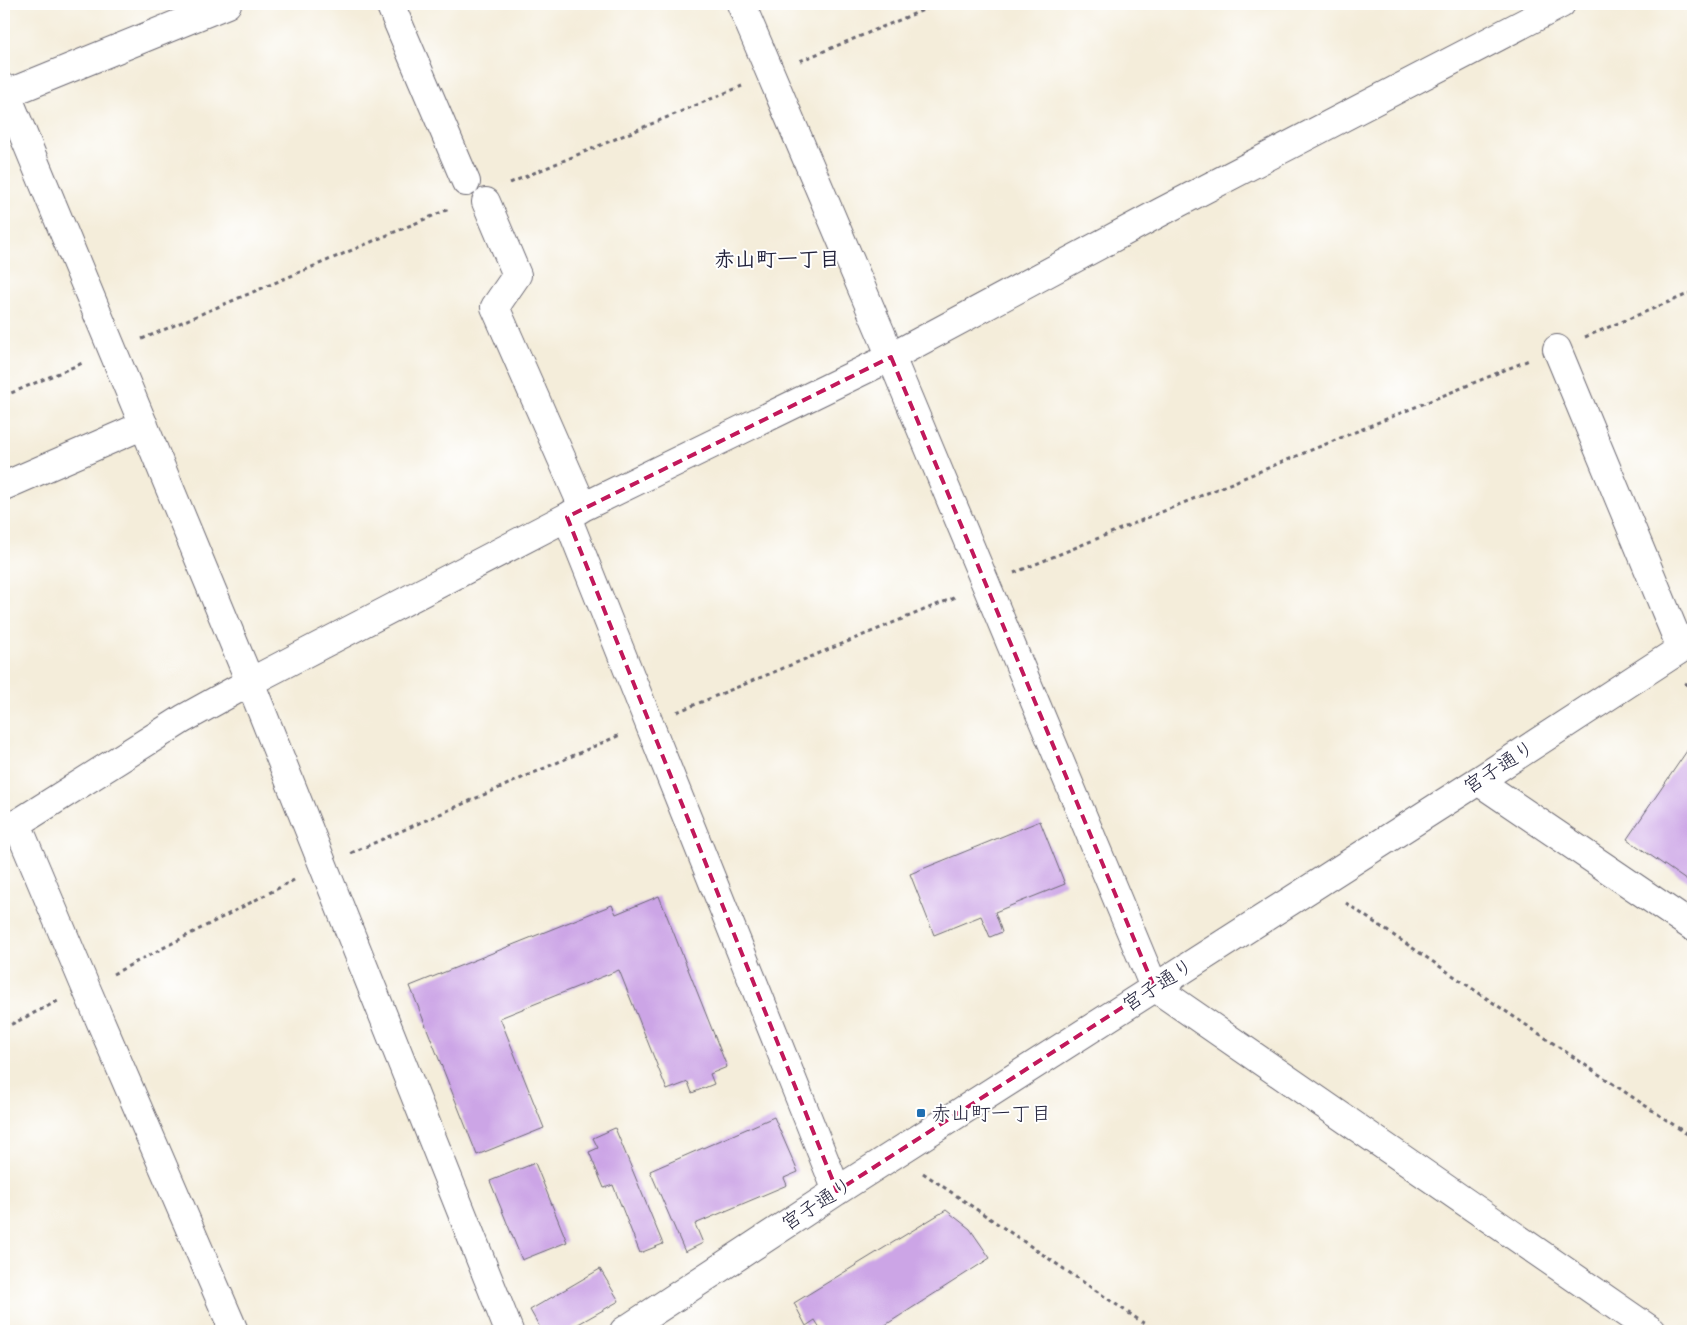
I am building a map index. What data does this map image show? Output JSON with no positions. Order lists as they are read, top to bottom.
{
  "streets": {
    "street": ["宮子通り"]
  },
  "districts": ["赤山町一丁目"],
  "places": {
    "transit": ["赤山町一丁目"]
  }
}
